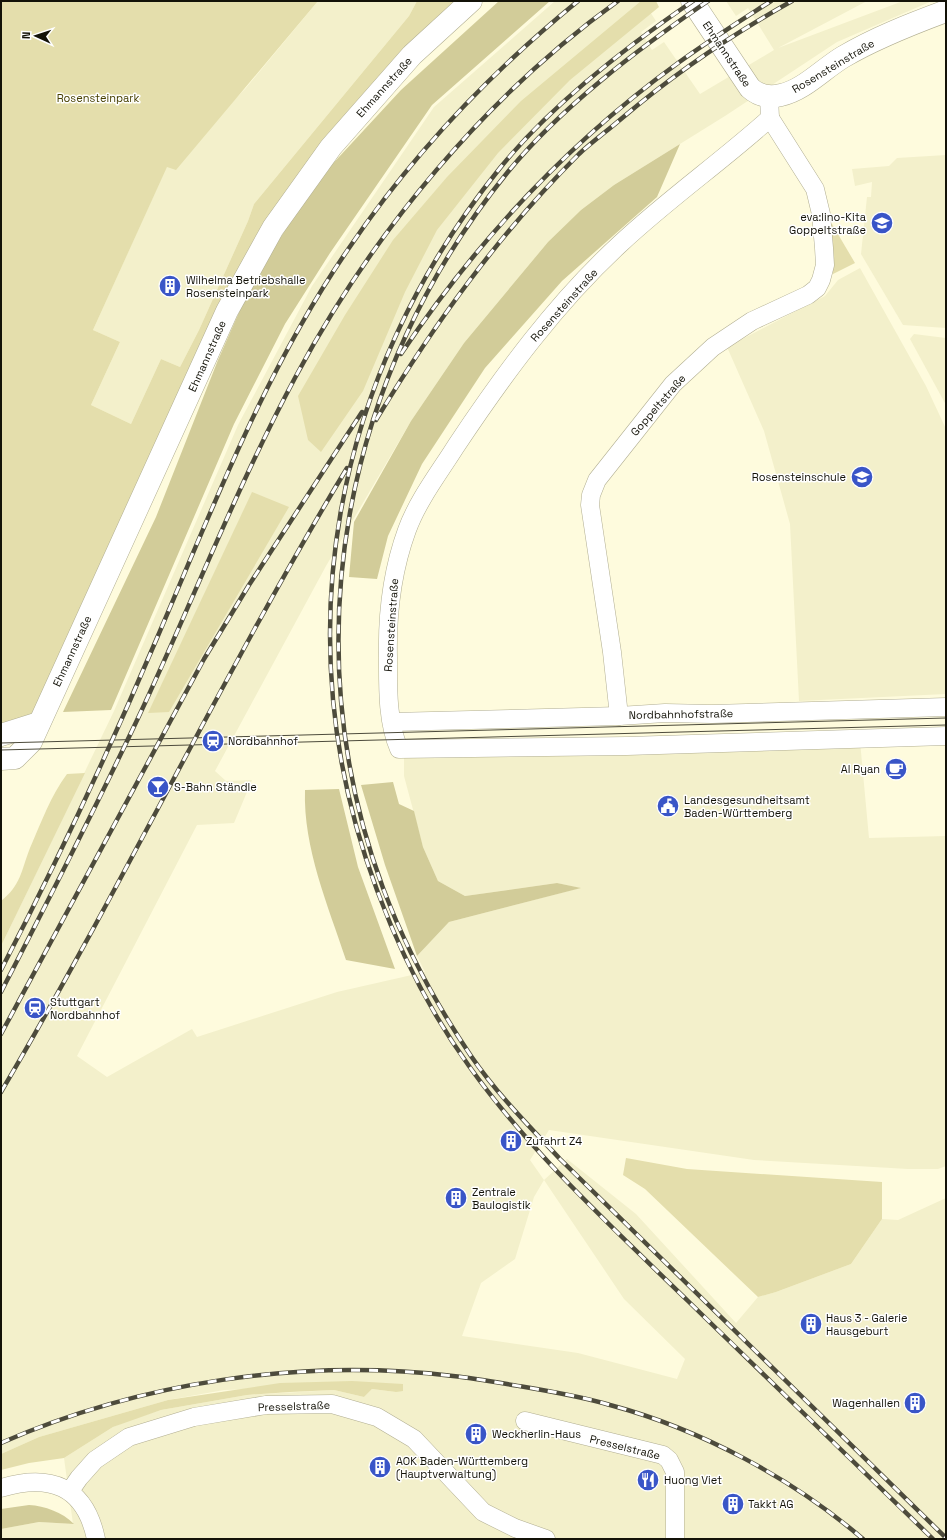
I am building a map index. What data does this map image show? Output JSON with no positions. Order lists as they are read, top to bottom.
{
  "streets": {
    "street": [
      "Ehmannstraße",
      "Rosensteinstraße",
      "Goppeltstraße",
      "Nordbahnhofstraße",
      "Presselstraße"
    ]
  },
  "crossings": [
    ["Ehmannstraße", "Rosensteinstraße"],
    ["Rosensteinstraße", "Goppeltstraße"],
    ["Rosensteinstraße", "Nordbahnhofstraße"],
    ["Goppeltstraße", "Nordbahnhofstraße"]
  ],
  "parks": ["Rosensteinpark"],
  "places": {
    "school or university": ["eva:lino-Kita Goppeltstraße", "Rosensteinschule"],
    "building": [
      "Wilhelma Betriebshalle Rosensteinpark",
      "Zufahrt Z4",
      "Zentrale Baulogistik",
      "Haus 3 - Galerie Hausgeburt",
      "Wagenhallen",
      "Weckherlin-Haus",
      "AOK Baden-Württemberg (Hauptverwaltung)",
      "Takkt AG"
    ],
    "station": ["Nordbahnhof", "Stuttgart Nordbahnhof"],
    "cafe": ["Al Ryan"],
    "bar": ["S-Bahn Ständle"],
    "public building": ["Landesgesundheitsamt Baden-Württemberg"],
    "restaurant": ["Huong Viet"]
  },
  "north": "left"
}
